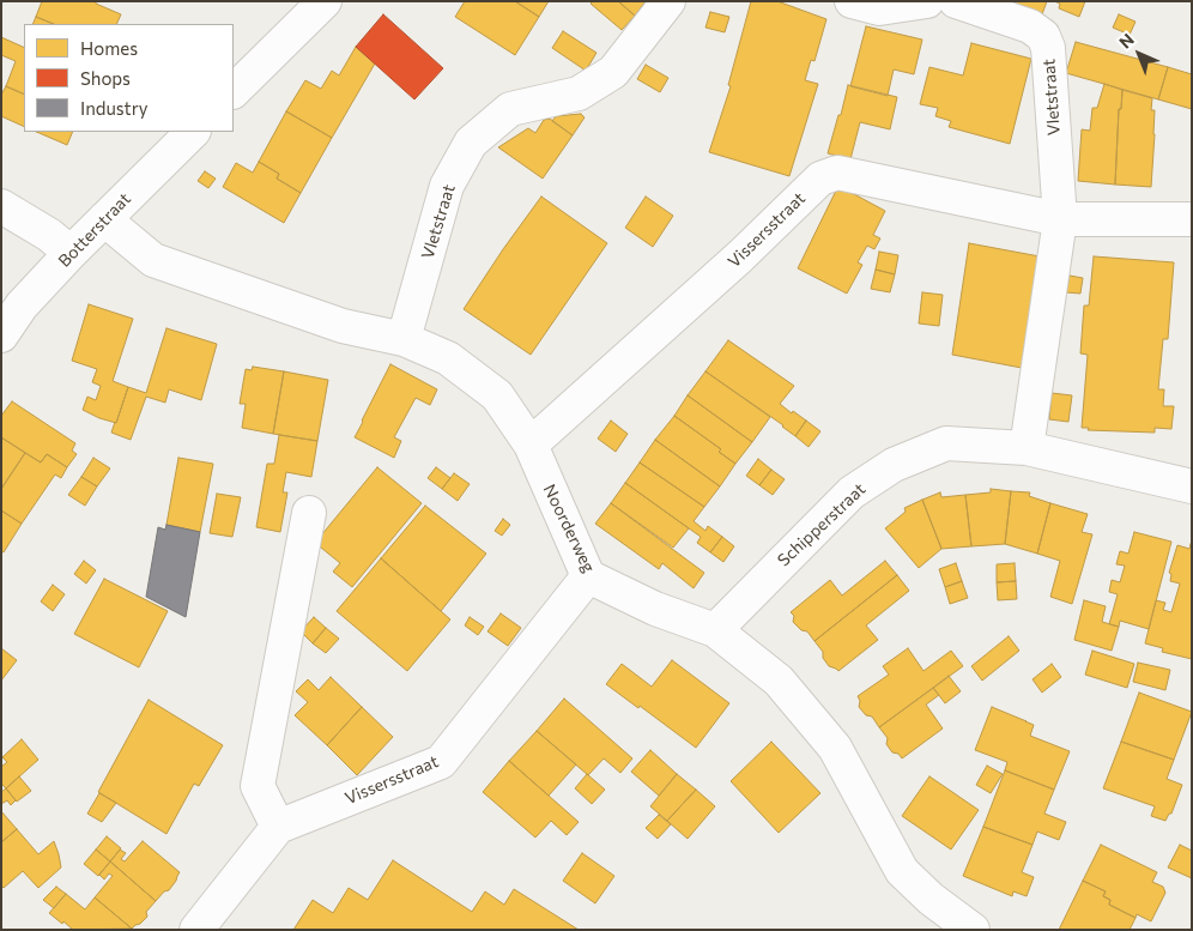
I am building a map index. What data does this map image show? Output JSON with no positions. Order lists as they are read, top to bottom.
{
  "streets": {
    "street": [
      "Vletstraat",
      "Botterstraat",
      "Vissersstraat",
      "Schipperstraat",
      "Noorderweg"
    ]
  },
  "crossings": [
    ["Vletstraat", "Vissersstraat"],
    ["Vletstraat", "Noorderweg"],
    ["Botterstraat", "Noorderweg"],
    ["Vissersstraat", "Noorderweg"],
    ["Schipperstraat", "Noorderweg"]
  ],
  "legend": ["Homes", "Shops", "Industry"],
  "north": "top left"
}
